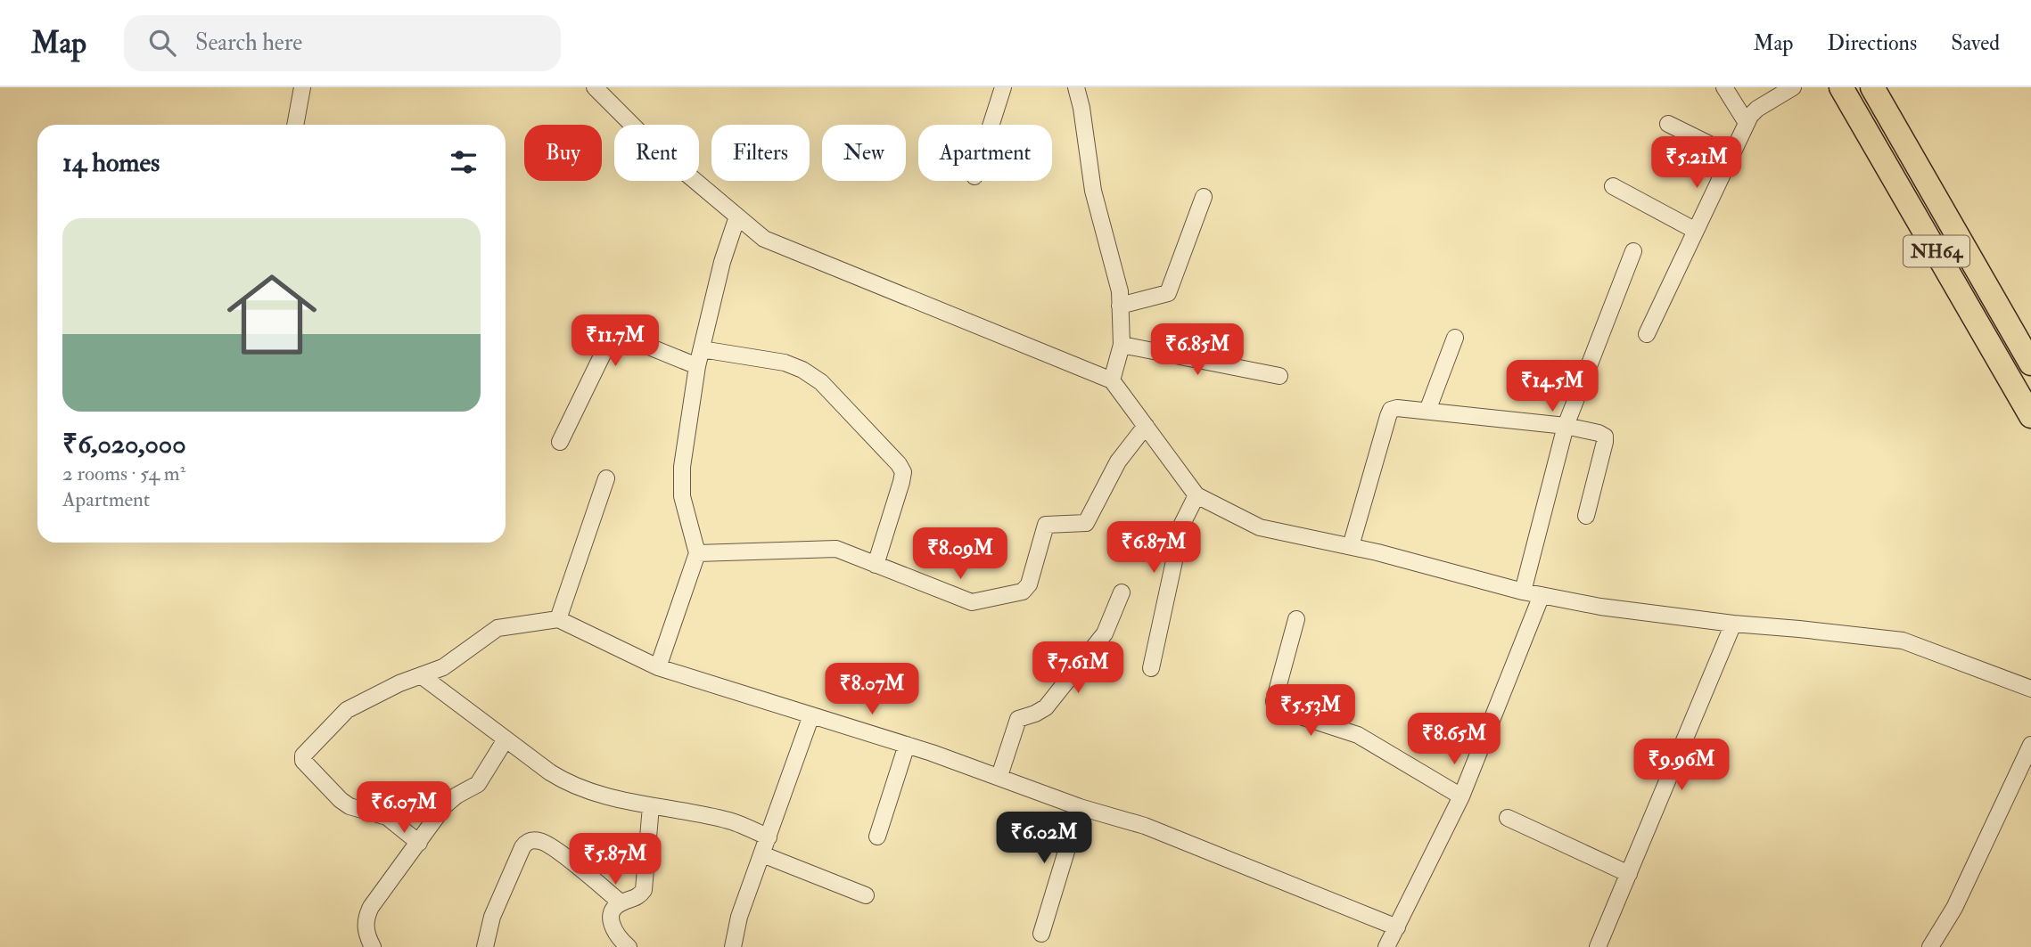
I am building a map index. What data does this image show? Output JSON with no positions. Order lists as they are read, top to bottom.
{
  "streets": {
    "highway": ["NH64"]
  },
  "page": {
    "header": "Map",
    "search": "Search here",
    "nav": ["Map", "Directions", "Saved"],
    "chip": [
      "Buy",
      "Rent",
      "Filters",
      "New",
      "Apartment"
    ],
    "heading": "14 homes",
    "price": [
      "₹5.21M",
      "₹11.7M",
      "₹6.85M",
      "₹14.5M",
      "₹6.87M",
      "₹8.09M",
      "₹7.61M",
      "₹8.07M",
      "₹5.53M",
      "₹8.65M",
      "₹9.96M",
      "₹6.07M",
      "₹6.02M",
      "₹5.87M"
    ],
    "list": [
      {
        "name": "₹6,020,000",
        "note": "2 rooms · 54 m² · Apartment"
      }
    ]
  }
}
